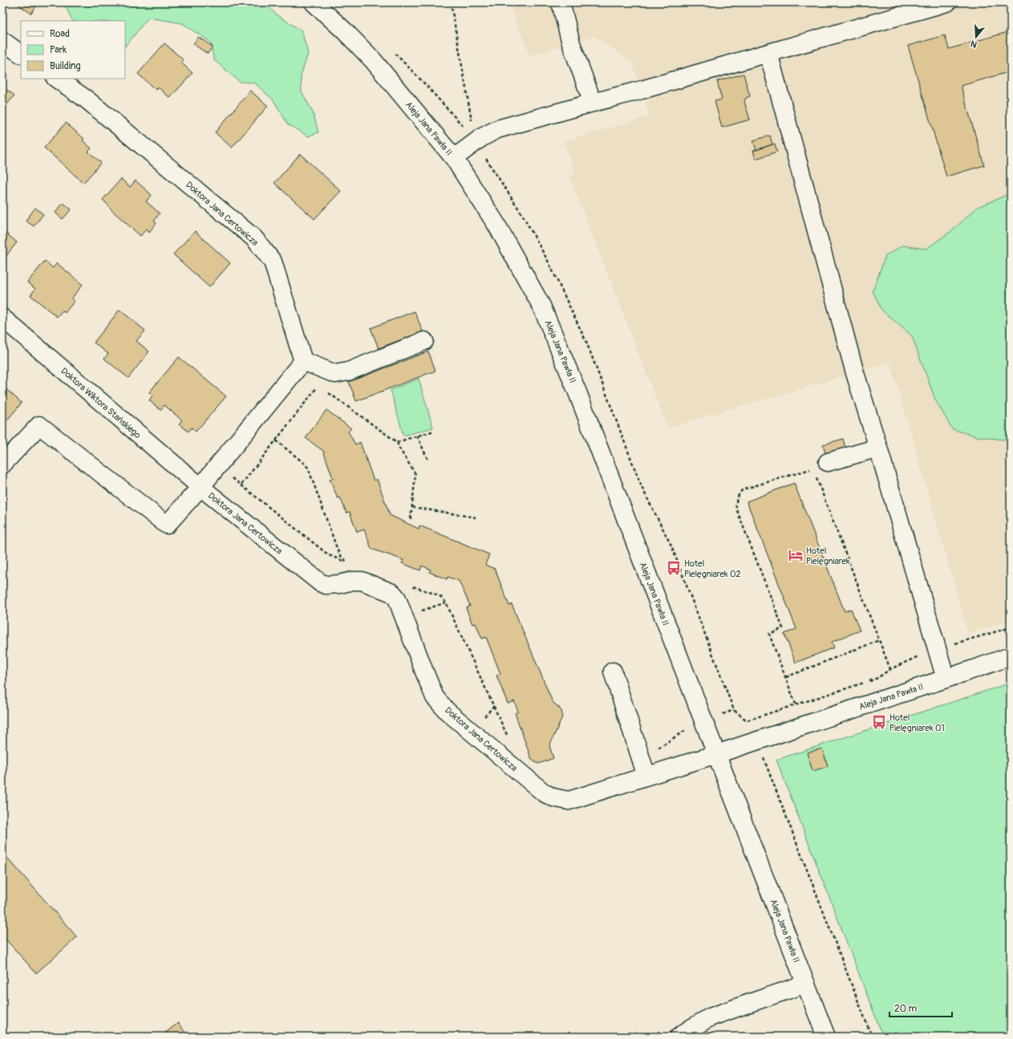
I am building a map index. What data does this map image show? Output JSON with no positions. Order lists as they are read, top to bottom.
{
  "streets": {
    "street": ["Aleja Jana Pawła II", "Doktora Jana Certowicza", "Doktora Wiktora Stańskiego"]
  },
  "crossings": [
    ["Aleja Jana Pawła II", "Doktora Jana Certowicza"],
    ["Doktora Jana Certowicza", "Doktora Wiktora Stańskiego"]
  ],
  "places": {
    "hotel": ["Hotel Pielęgniarek"],
    "bus stop": ["Hotel Pielęgniarek 02", "Hotel Pielęgniarek 01"]
  },
  "legend": ["Road", "Park", "Building"],
  "scale_bar": "20 m",
  "north": "bottom"
}
